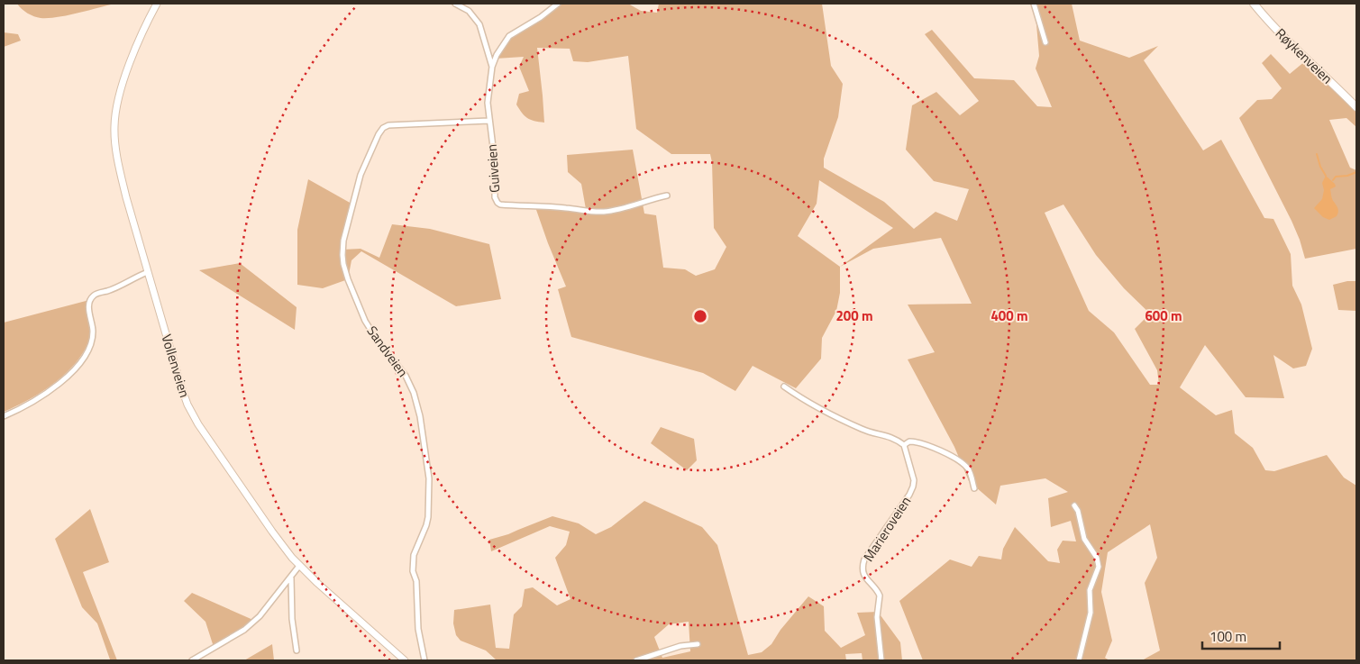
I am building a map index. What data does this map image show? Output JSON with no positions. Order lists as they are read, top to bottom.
{
  "streets": {
    "main road": ["Røykenveien", "Vollenveien"],
    "street": ["Guiveien", "Sandveien", "Marieroveien"]
  },
  "crossings": [
    ["Guiveien", "Sandveien"]
  ],
  "scale_bar": "100 m",
  "rings": ["200 m", "400 m", "600 m"]
}
